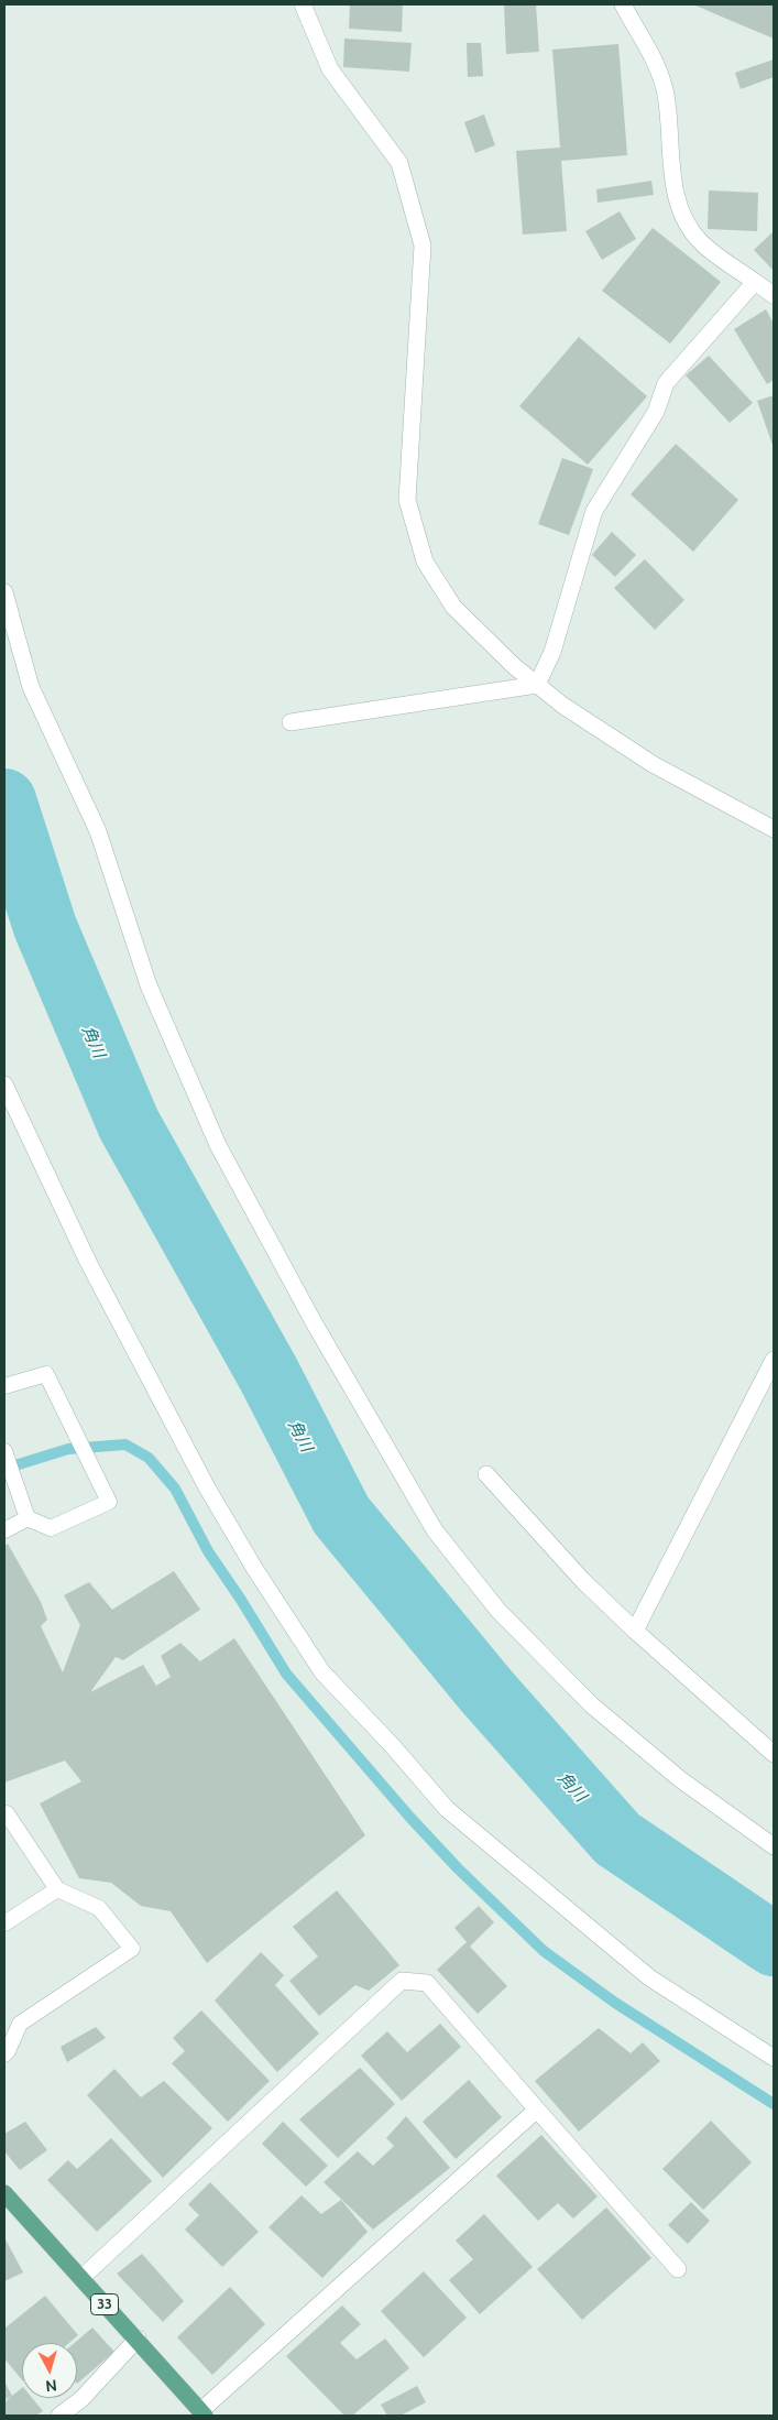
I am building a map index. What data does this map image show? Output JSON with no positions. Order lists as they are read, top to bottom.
{
  "streets": {
    "main road": ["33"]
  },
  "water": ["角川"],
  "north": "bottom"
}
